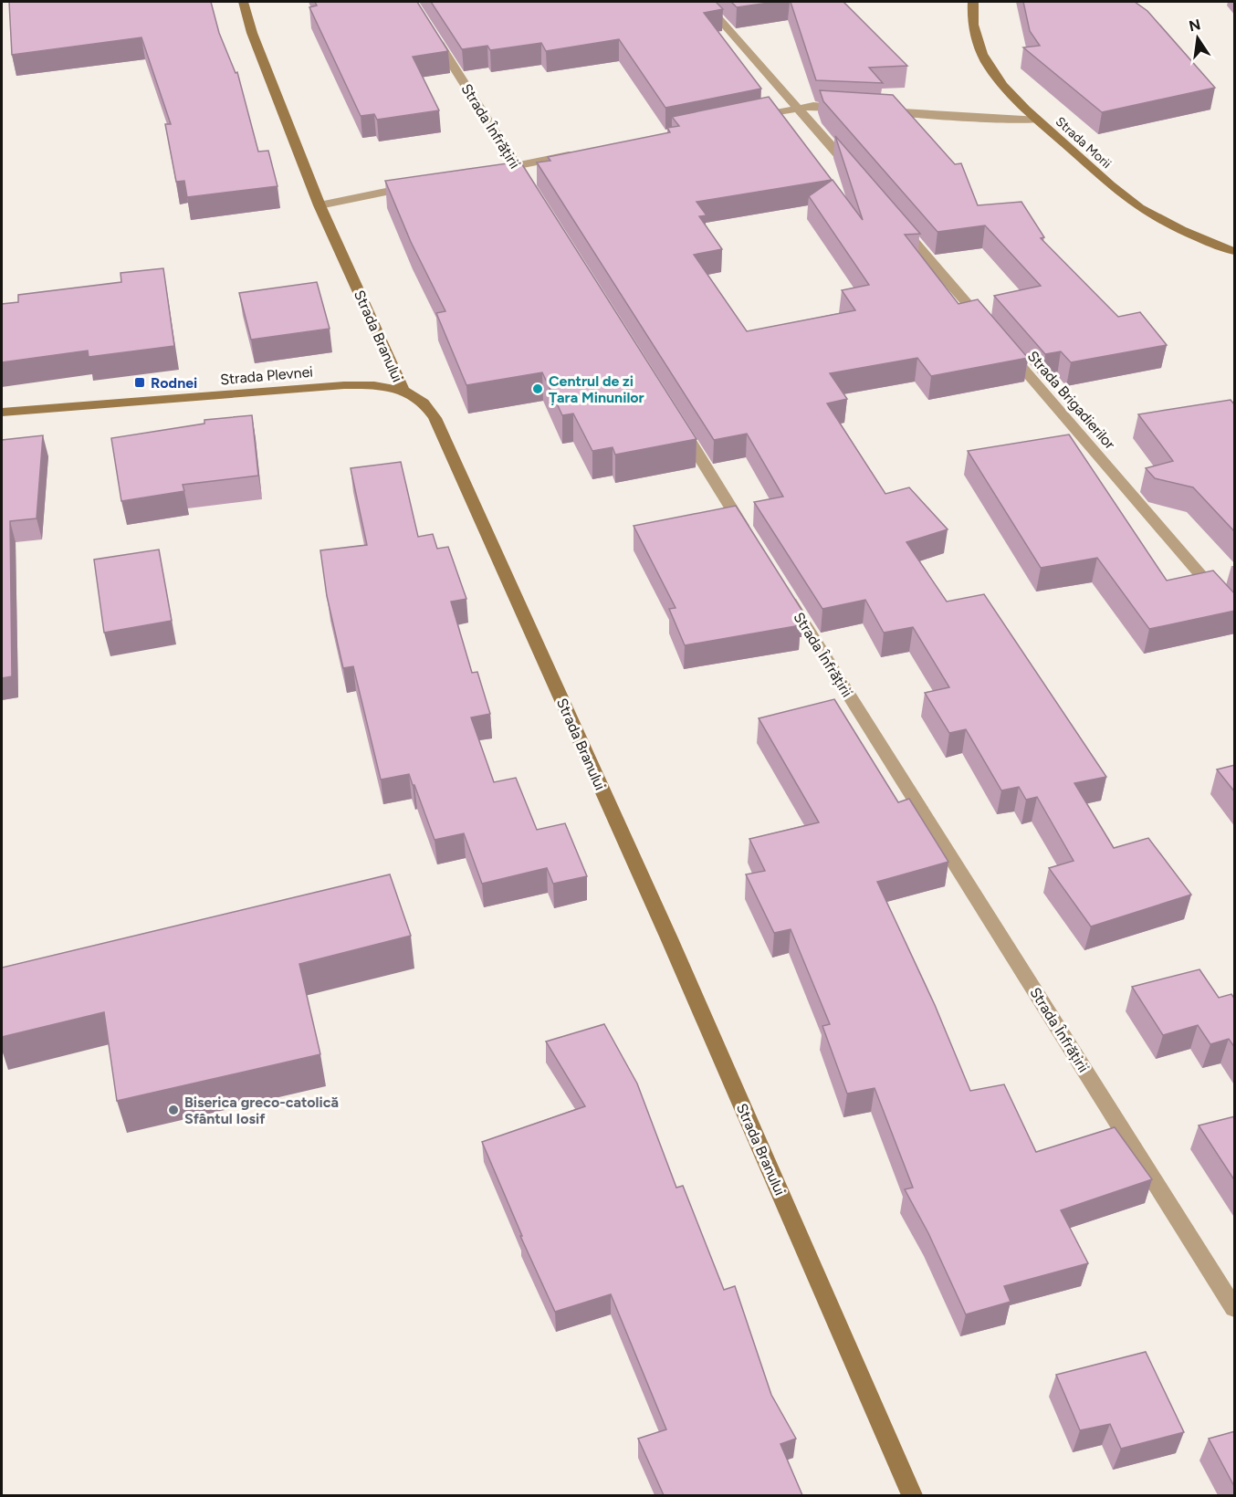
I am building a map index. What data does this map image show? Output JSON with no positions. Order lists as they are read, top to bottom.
{
  "streets": {
    "main road": ["Strada Morii", "Strada Branului", "Strada Plevnei"],
    "street": ["Strada Înfrățirii", "Strada Brigadierilor"]
  },
  "crossings": [
    ["Strada Branului", "Strada Plevnei"]
  ],
  "places": {
    "transit": ["Rodnei"],
    "other": ["Centrul de zi Țara Minunilor", "Biserica greco-catolică Sfântul Iosif"]
  },
  "north": "top"
}
